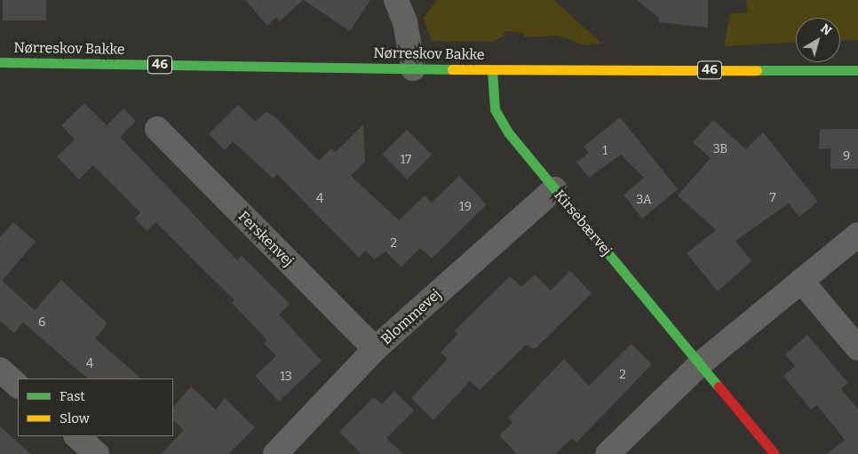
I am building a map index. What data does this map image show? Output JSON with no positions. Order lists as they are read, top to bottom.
{
  "streets": {
    "main road": ["Nørreskov Bakke", "46", "Kirsebærvej"],
    "street": ["Ferskenvej", "Blommevej"]
  },
  "crossings": [
    ["Nørreskov Bakke", "Kirsebærvej"],
    ["Kirsebærvej", "Blommevej"],
    ["Ferskenvej", "Blommevej"]
  ],
  "house_numbers": [
    "3B",
    "1",
    "9",
    "17",
    "7",
    "4",
    "3A",
    "19",
    "2",
    "6",
    "4",
    "2",
    "13"
  ],
  "legend": ["Fast", "Slow"],
  "north": "top right"
}
